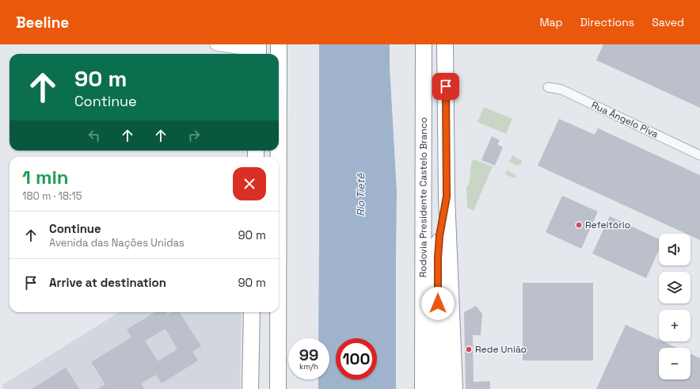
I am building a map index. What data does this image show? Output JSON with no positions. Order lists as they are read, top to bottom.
{
  "streets": {
    "highway": ["Rodovia Presidente Castelo Branco"],
    "street": ["Rua Ângelo Piva"]
  },
  "water": ["Rio Tietê"],
  "places": ["Refeitório", "Rede União"],
  "page": {
    "header": "Beeline",
    "nav": ["Map", "Directions", "Saved"],
    "turn": ["90 m", "Continue"],
    "heading": ["1 min", "180 m · 18:15"],
    "list": [
      {
        "name": "Continue",
        "note": "Avenida das Nações Unidas",
        "value": "90 m"
      },
      {
        "name": "Arrive at destination",
        "value": "90 m"
      }
    ],
    "map_buttons": ["+", "−"],
    "speed": "99 km/h",
    "limit": "100"
  }
}
